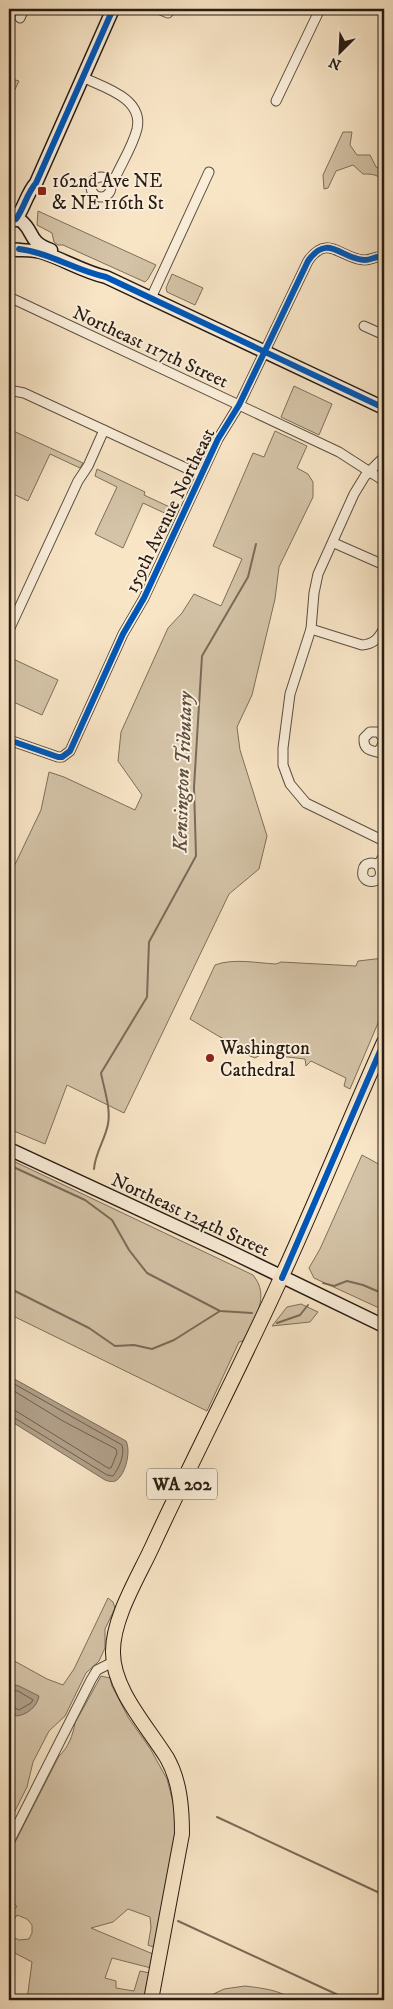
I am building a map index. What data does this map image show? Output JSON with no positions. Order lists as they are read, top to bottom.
{
  "streets": {
    "main road": ["WA 202"],
    "street": ["Northeast 117th Street", "159th Avenue Northeast", "Northeast 124th Street"]
  },
  "crossings": [
    ["Northeast 117th Street", "159th Avenue Northeast"],
    ["Northeast 124th Street", "WA 202"]
  ],
  "water": ["Kensington Tributary"],
  "places": {
    "transit": ["162nd Ave NE & NE 116th St"],
    "other": ["Washington Cathedral"]
  },
  "north": "bottom left"
}
